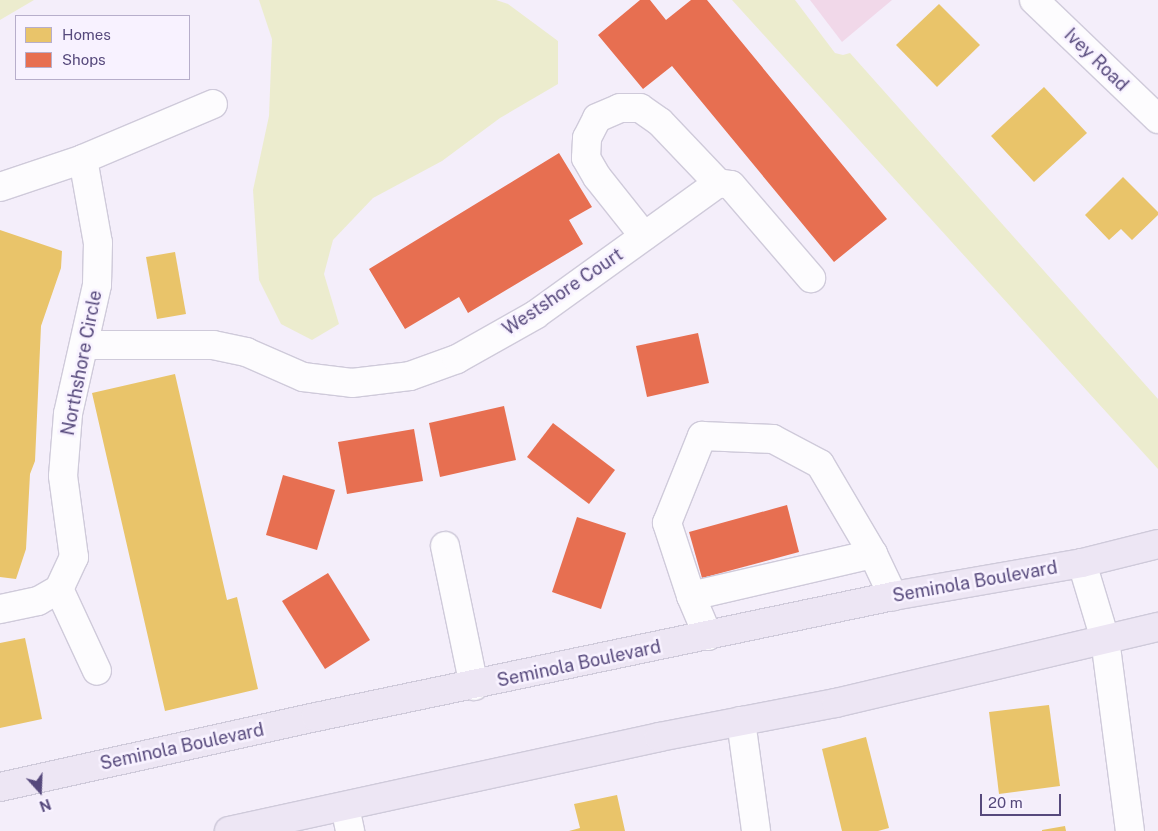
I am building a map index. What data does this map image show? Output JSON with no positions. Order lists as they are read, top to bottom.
{
  "streets": {
    "main road": ["Seminola Boulevard"],
    "street": ["Ivey Road", "Westshore Court", "Northshore Circle"]
  },
  "crossings": [
    ["Westshore Court", "Northshore Circle"]
  ],
  "legend": ["Homes", "Shops"],
  "scale_bar": "20 m",
  "north": "bottom"
}
